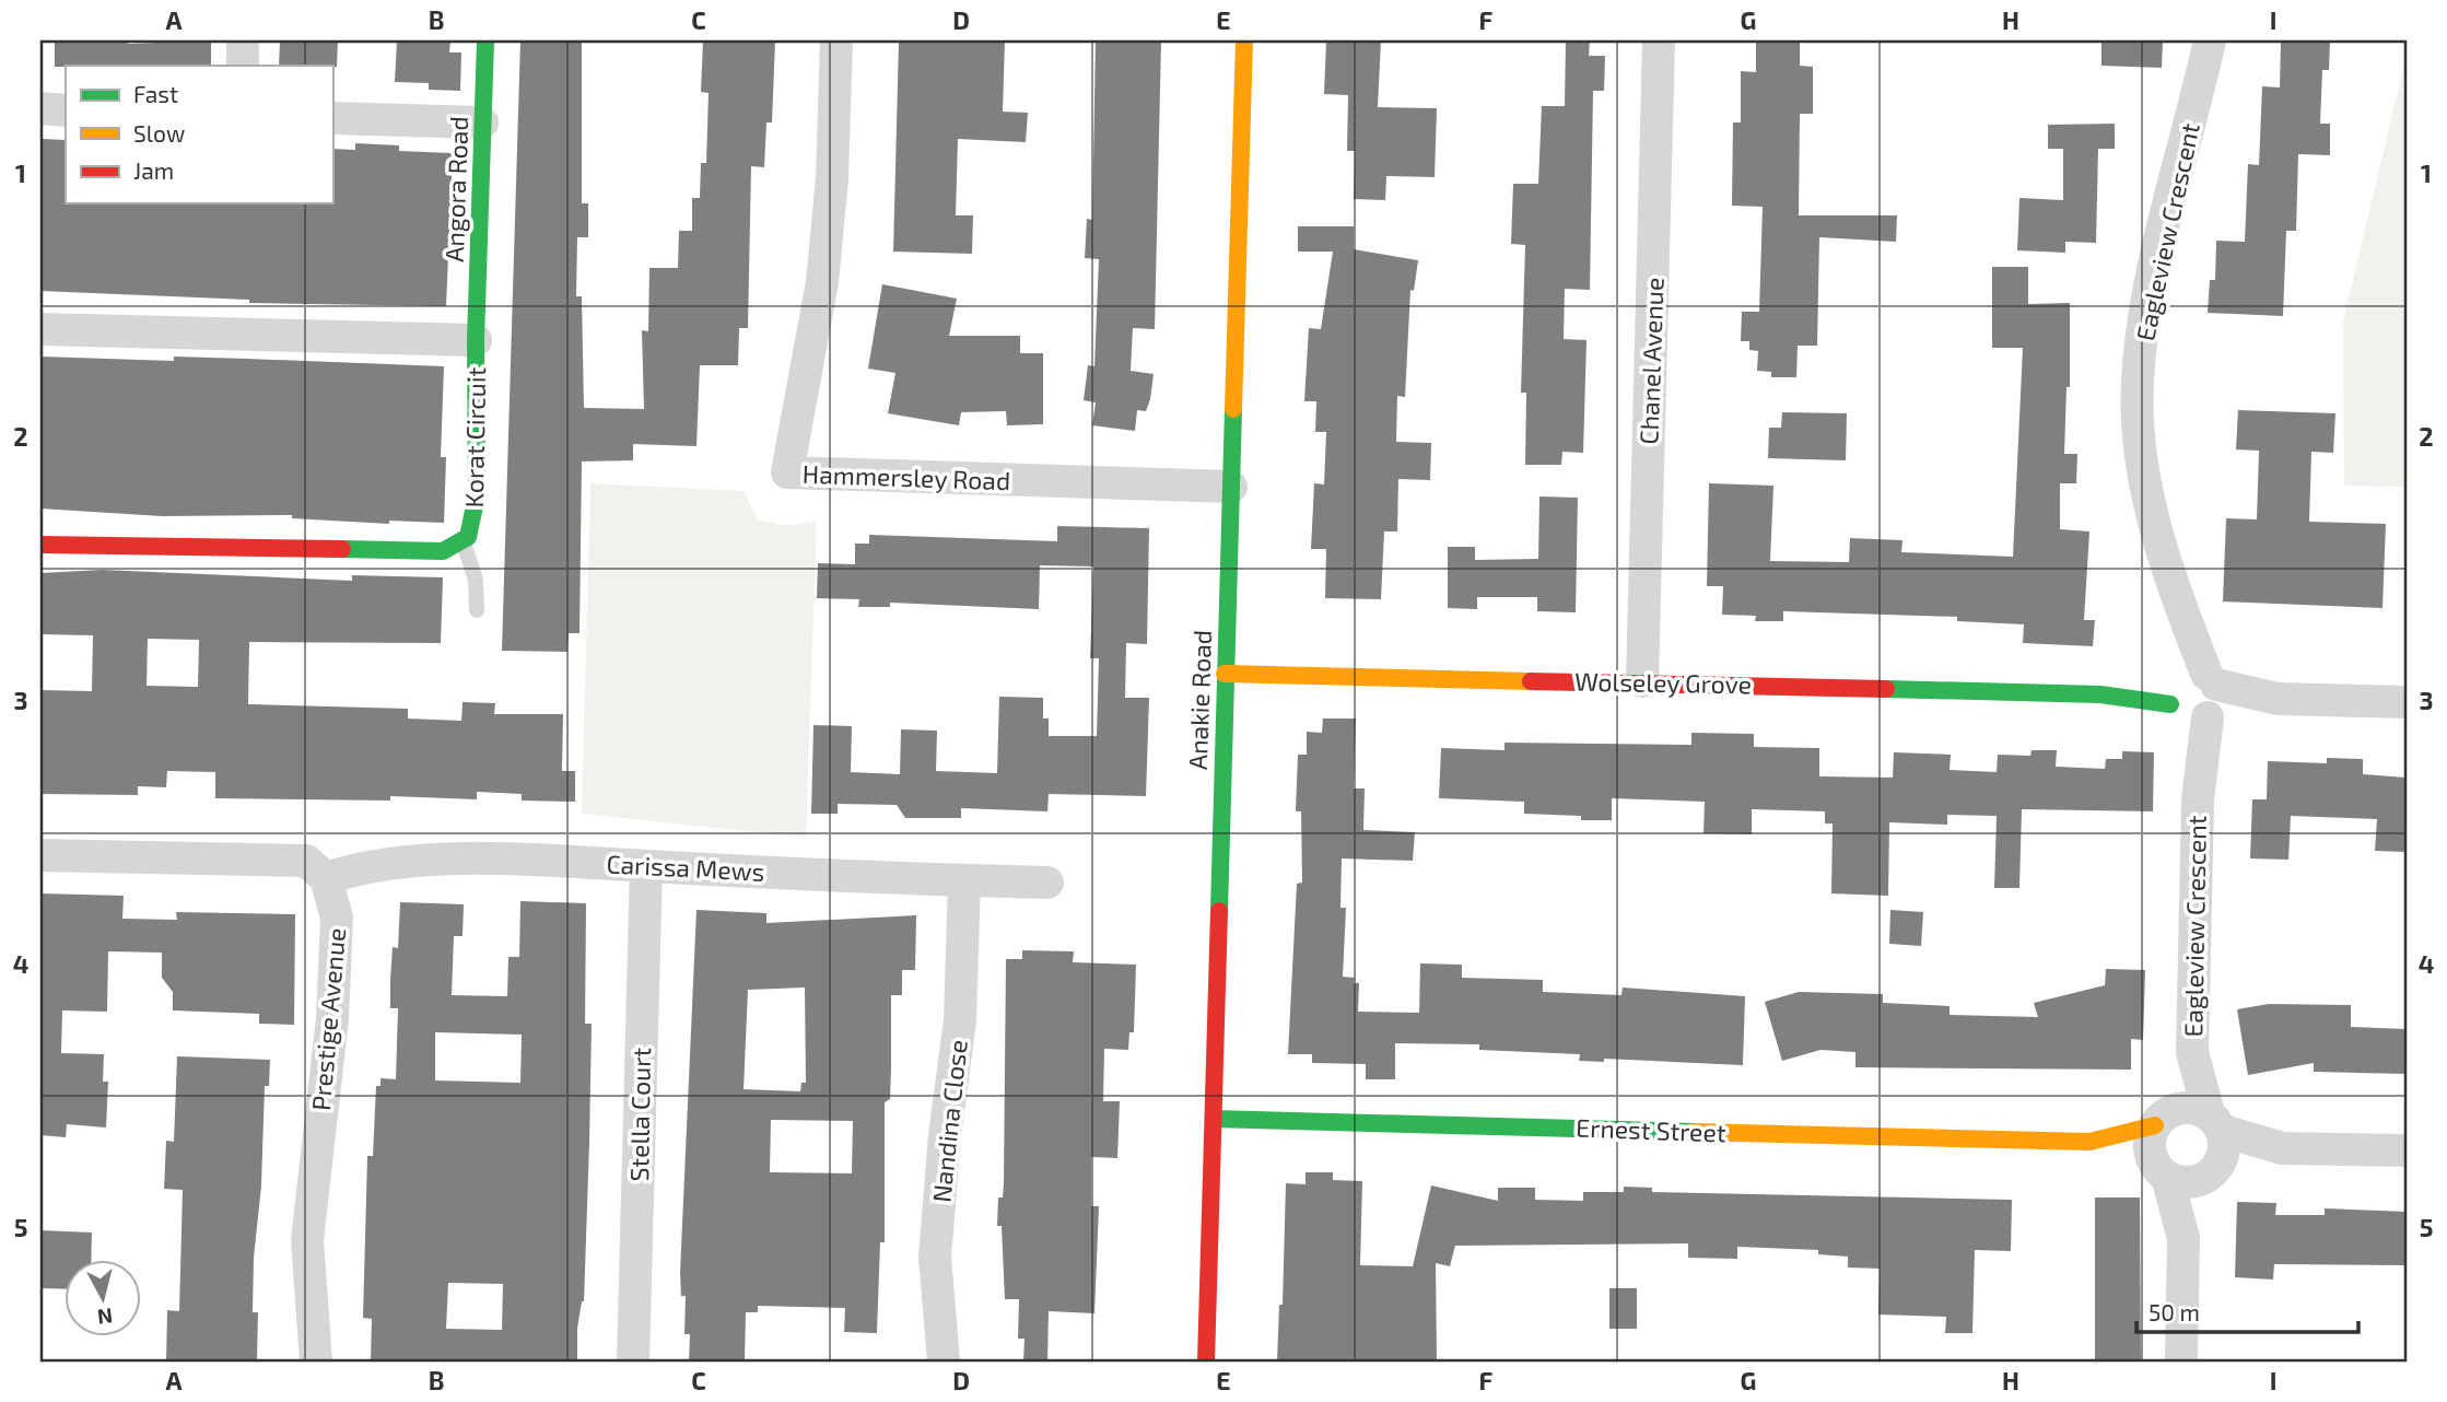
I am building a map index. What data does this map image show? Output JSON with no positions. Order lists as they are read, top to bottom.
{
  "streets": {
    "street": [
      "Angora Road",
      "Eagleview Crescent",
      "Chanel Avenue",
      "Korat Circuit",
      "Hammersley Road",
      "Wolseley Grove",
      "Anakie Road",
      "Carissa Mews",
      "Prestige Avenue",
      "Stella Court",
      "Nandina Close",
      "Ernest Street"
    ]
  },
  "crossings": [
    ["Angora Road", "Korat Circuit"],
    ["Eagleview Crescent", "Wolseley Grove"],
    ["Eagleview Crescent", "Ernest Street"],
    ["Chanel Avenue", "Wolseley Grove"],
    ["Hammersley Road", "Anakie Road"],
    ["Wolseley Grove", "Anakie Road"],
    ["Anakie Road", "Ernest Street"],
    ["Carissa Mews", "Prestige Avenue"],
    ["Carissa Mews", "Stella Court"],
    ["Carissa Mews", "Nandina Close"]
  ],
  "legend": ["Fast", "Slow", "Jam"],
  "scale_bar": "50 m",
  "north": "bottom",
  "grid": {
    "columns": [
      "A",
      "B",
      "C",
      "D",
      "E",
      "F",
      "G",
      "H",
      "I"
    ],
    "rows": [
      "1",
      "2",
      "3",
      "4",
      "5"
    ]
  }
}
